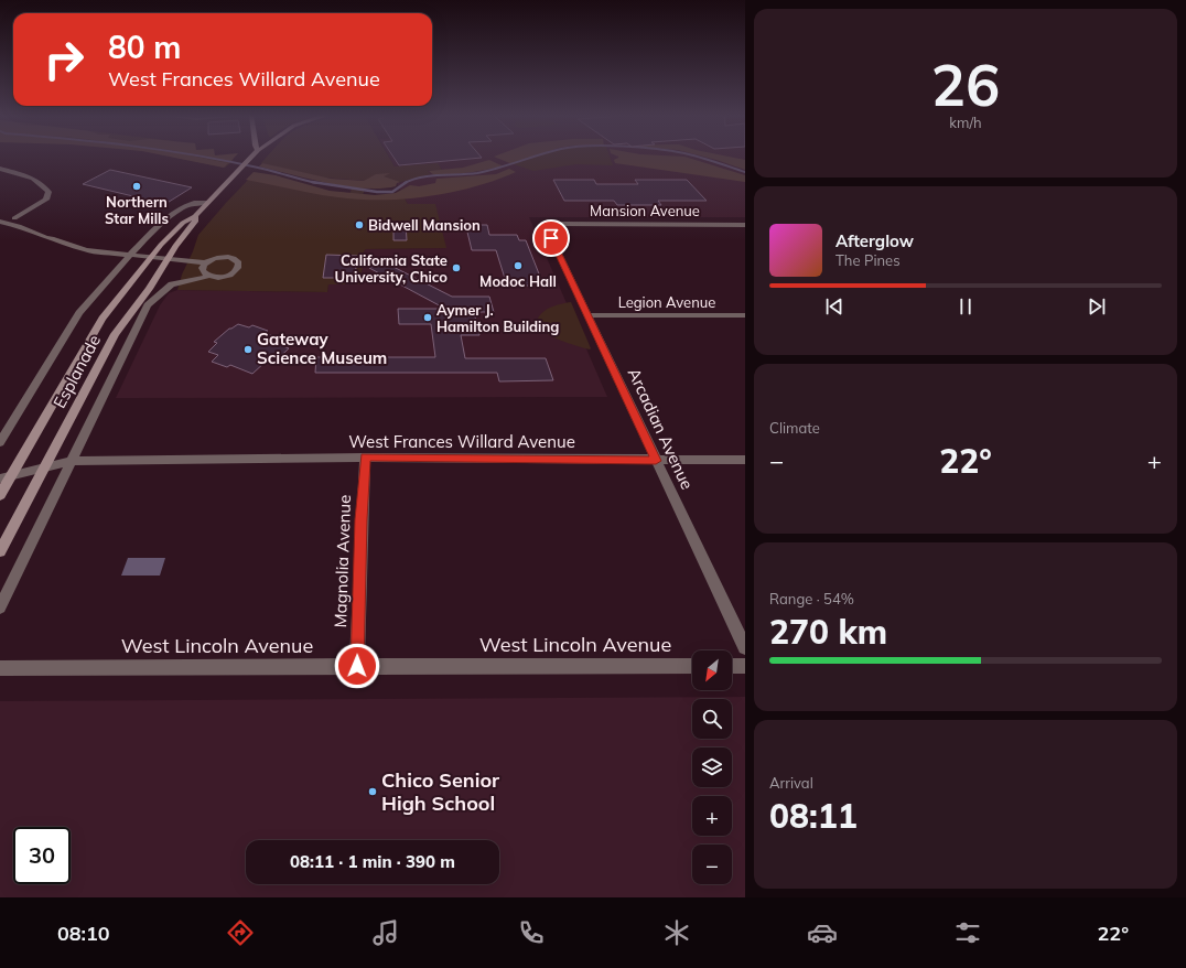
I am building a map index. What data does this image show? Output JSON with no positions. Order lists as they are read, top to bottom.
{
  "streets": {
    "main road": ["Esplanade"],
    "street": [
      "Mansion Avenue",
      "Legion Avenue",
      "Arcadian Avenue",
      "West Frances Willard Avenue",
      "Magnolia Avenue",
      "West Lincoln Avenue"
    ]
  },
  "crossings": [
    ["Mansion Avenue", "Arcadian Avenue"],
    ["Legion Avenue", "Arcadian Avenue"],
    ["Esplanade", "West Frances Willard Avenue"],
    ["Arcadian Avenue", "West Frances Willard Avenue"],
    ["West Frances Willard Avenue", "Magnolia Avenue"],
    ["Magnolia Avenue", "West Lincoln Avenue"]
  ],
  "places": [
    "Northern Star Mills",
    "Bidwell Mansion",
    "Modoc Hall",
    "California State University, Chico",
    "Aymer J. Hamilton Building",
    "Gateway Science Museum",
    "Chico Senior High School"
  ],
  "north": "bottom left",
  "page": {
    "tile": [
      ["26", "km/h"],
      "Climate",
      ["Range · 54%", "270 km"],
      ["Arrival", "08:11"]
    ],
    "turn": ["80 m", "West Frances Willard Avenue"],
    "song": ["Afterglow", "The Pines"],
    "heat": ["−", "22°", "+"],
    "map_buttons": ["+", "−"],
    "limit": "30",
    "trip": "08:11 · 1 min · 390 m",
    "tabs": ["08:10", "22°"]
  }
}
